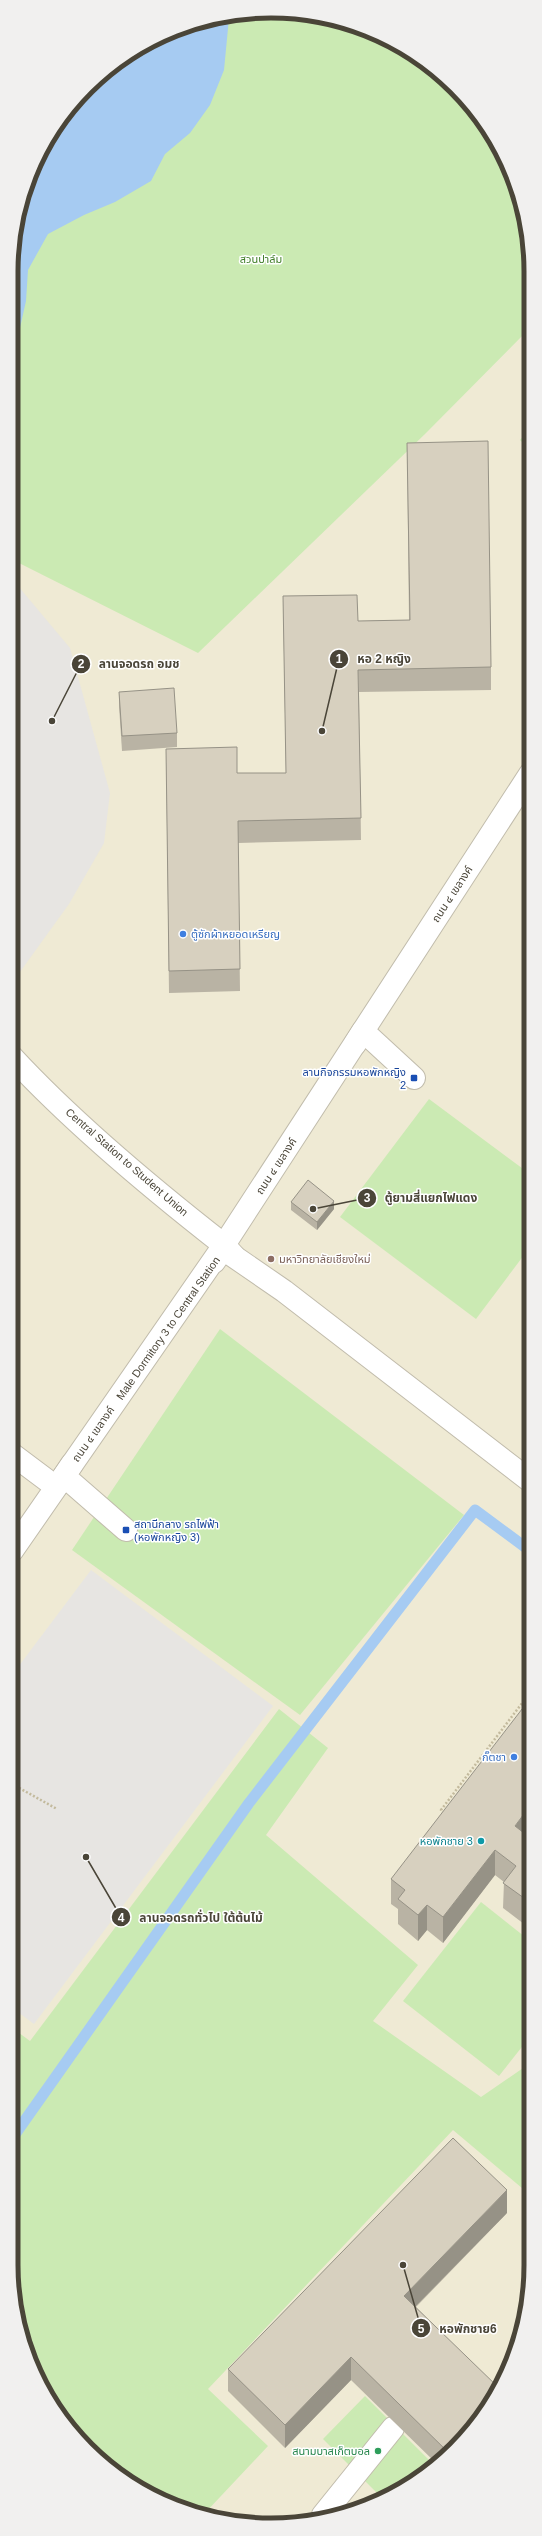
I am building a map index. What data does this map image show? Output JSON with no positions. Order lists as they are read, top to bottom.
{
  "streets": {
    "street": ["ถนน ๔ เขลางค์", "Central Station to Student Union"]
  },
  "crossings": [
    ["ถนน ๔ เขลางค์", "Central Station to Student Union"]
  ],
  "parks": ["สวนปาล์ม"],
  "places": {
    "other": [
      "ลานจอดรถ อมช",
      "หอ 2 หญิง",
      "ตู้ซักผ้าหยอดเหรียญ",
      "ตู้ยามสี่แยกไฟแดง",
      "มหาวิทยาลัยเชียงใหม่",
      "กั๊ตชา",
      "หอพักชาย 3",
      "ลานจอดรถทั่วไป ใต้ต้นไม้",
      "หอพักชาย6",
      "สนามบาสเก็ตบอล"
    ],
    "transit": ["ลานกิจกรรมหอพักหญิง 2", "สถานีกลาง รถไฟฟ้า (หอพักหญิง 3)"]
  }
}
